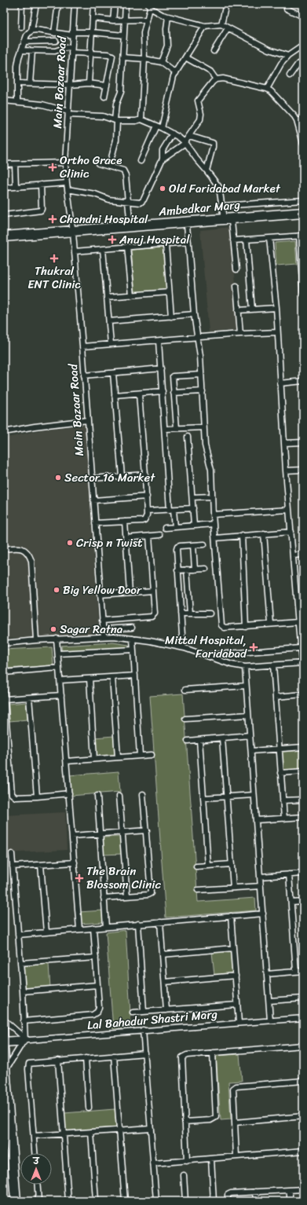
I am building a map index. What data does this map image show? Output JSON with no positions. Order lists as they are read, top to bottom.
{
  "streets": {
    "street": ["Main Bazaar Road", "Ambedkar Marg", "Lal Bahadur Shastri Marg"]
  },
  "crossings": [
    ["Main Bazaar Road", "Ambedkar Marg"]
  ],
  "places": {
    "health": [
      "Ortho Grace Clinic",
      "Chandni Hospital",
      "Anuj Hospital",
      "Thukral ENT Clinic",
      "Mittal Hospital, Faridabad",
      "The Brain Blossom Clinic"
    ],
    "other": [
      "Old Faridabad Market",
      "Sector 16 Market",
      "Crisp n Twist",
      "Big Yellow Door",
      "Sagar Ratna"
    ]
  },
  "north": "top"
}
